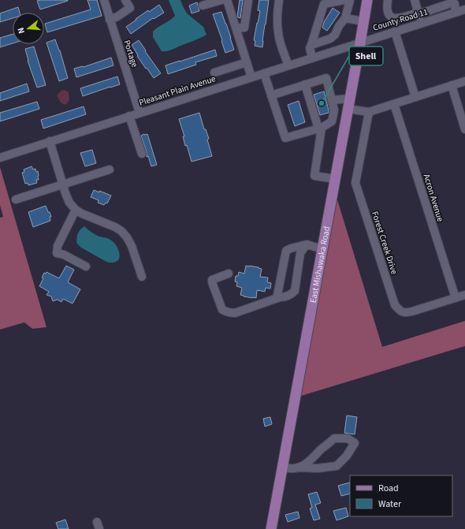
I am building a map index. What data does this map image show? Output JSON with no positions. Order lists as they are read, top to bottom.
{
  "streets": {
    "main road": ["East Mishawaka Road"],
    "street": [
      "County Road 11",
      "Portage",
      "Pleasant Plain Avenue",
      "Acron Avenue",
      "Forest Creek Drive"
    ]
  },
  "crossings": [
    ["County Road 11", "Pleasant Plain Avenue"],
    ["County Road 11", "East Mishawaka Road"],
    ["Portage", "Pleasant Plain Avenue"],
    ["Pleasant Plain Avenue", "East Mishawaka Road"],
    ["Acron Avenue", "Forest Creek Drive"]
  ],
  "places": ["Shell"],
  "legend": ["Road", "Water"],
  "north": "left"
}
